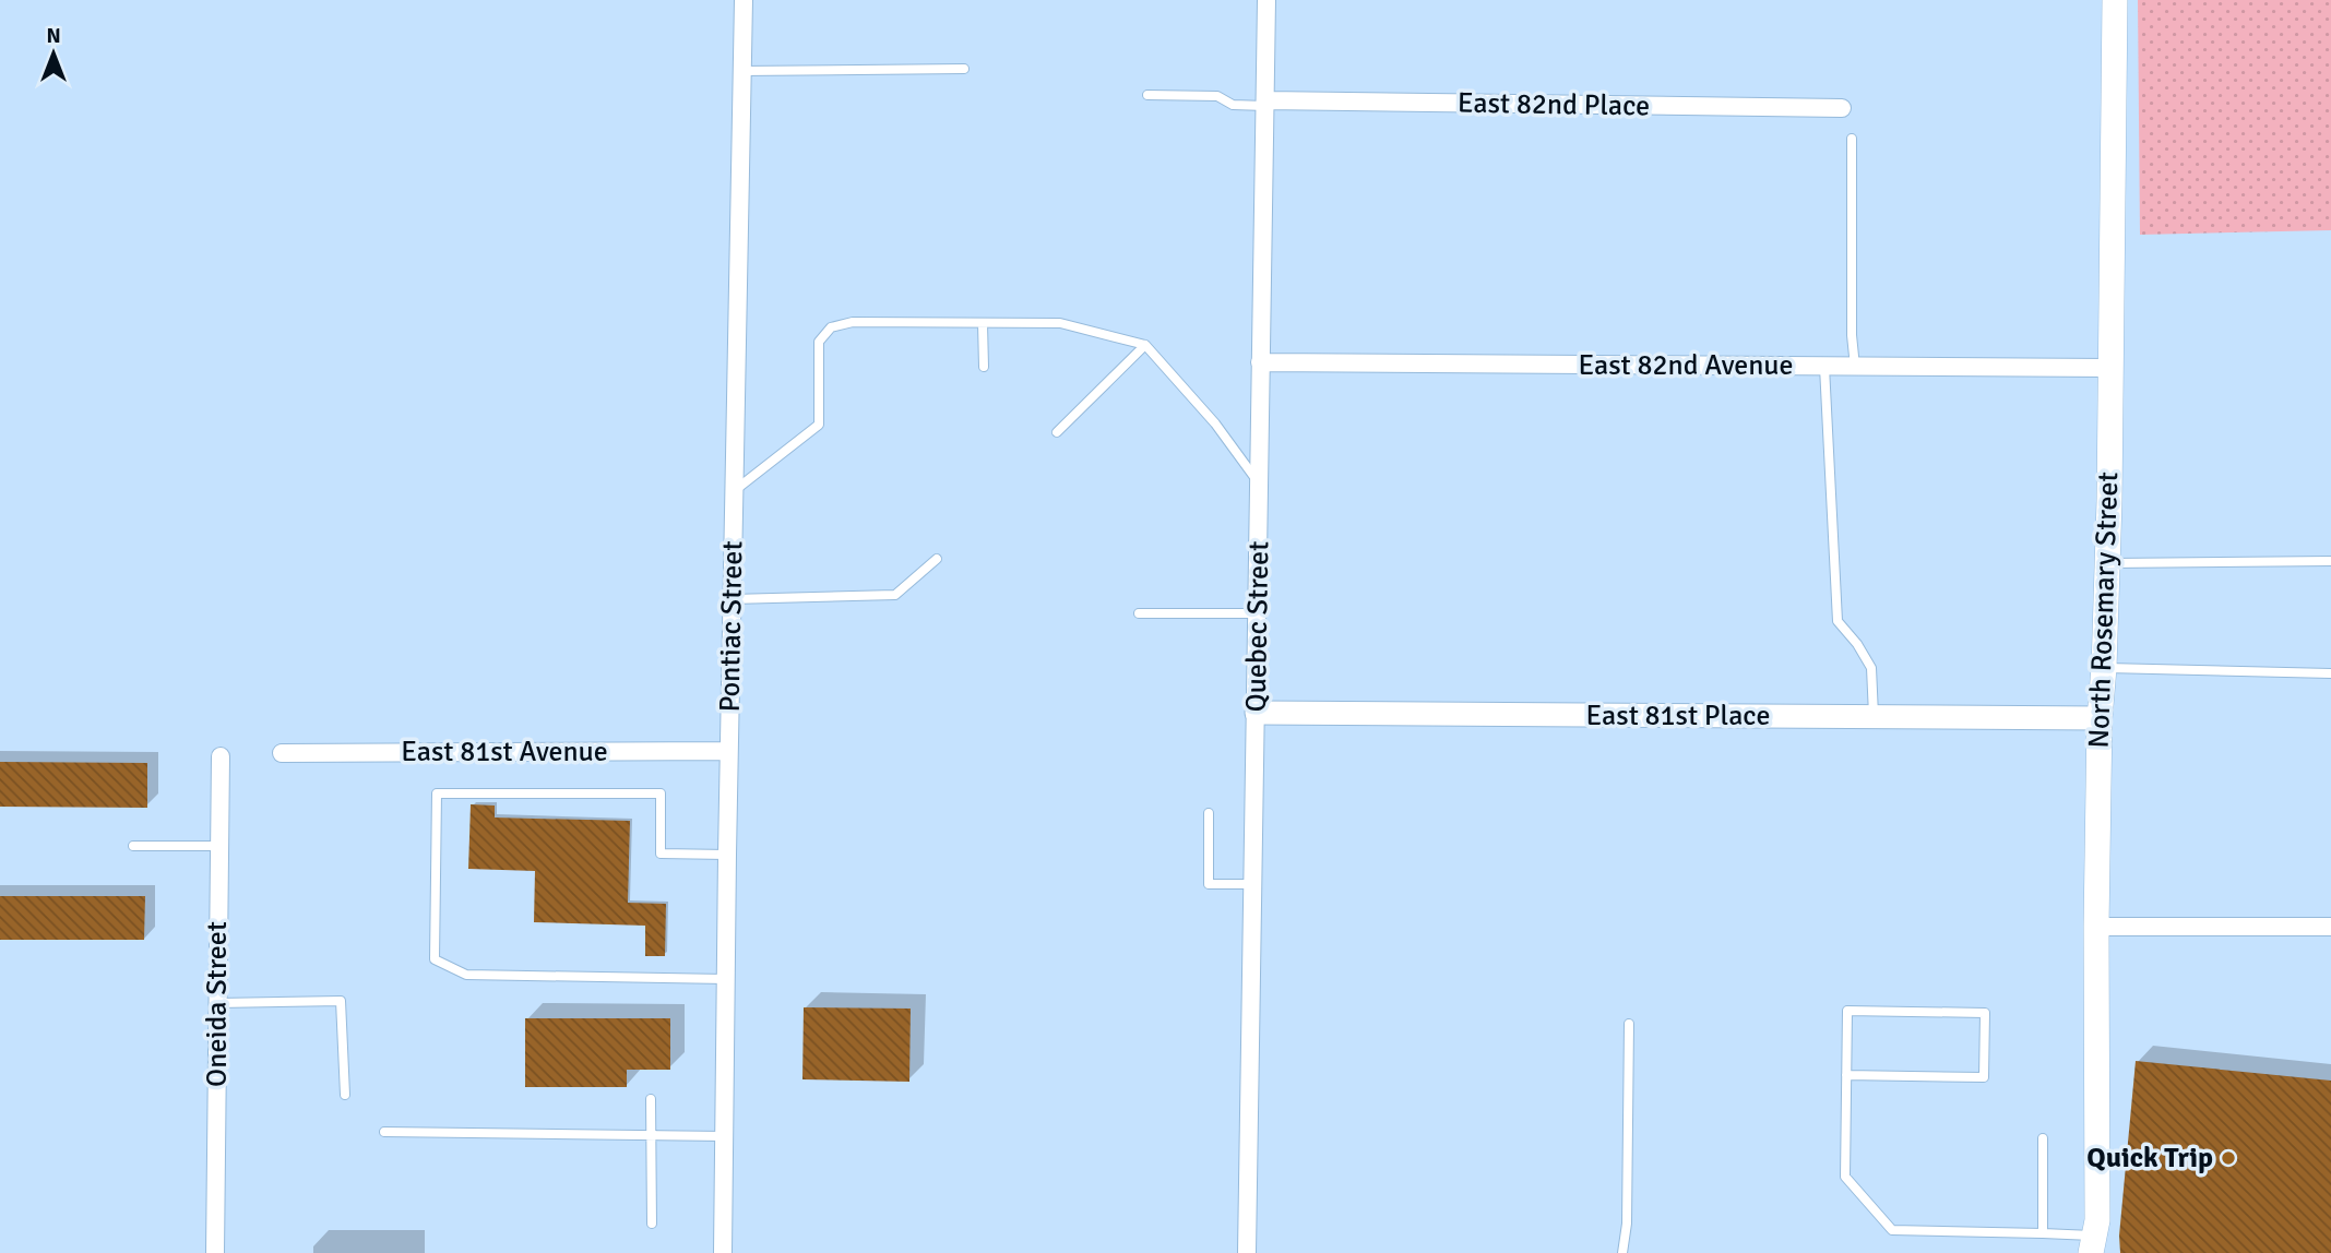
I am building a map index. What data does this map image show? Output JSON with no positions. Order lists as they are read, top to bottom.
{
  "streets": {
    "main road": ["North Rosemary Street"],
    "street": [
      "East 82nd Place",
      "East 82nd Avenue",
      "Pontiac Street",
      "Quebec Street",
      "East 81st Place",
      "East 81st Avenue",
      "Oneida Street"
    ]
  },
  "crossings": [
    ["East 82nd Place", "Quebec Street"],
    ["East 82nd Avenue", "North Rosemary Street"],
    ["East 82nd Avenue", "Quebec Street"],
    ["North Rosemary Street", "East 81st Place"],
    ["Pontiac Street", "East 81st Avenue"],
    ["Quebec Street", "East 81st Place"]
  ],
  "places": ["Quick Trip"],
  "north": "top"
}
